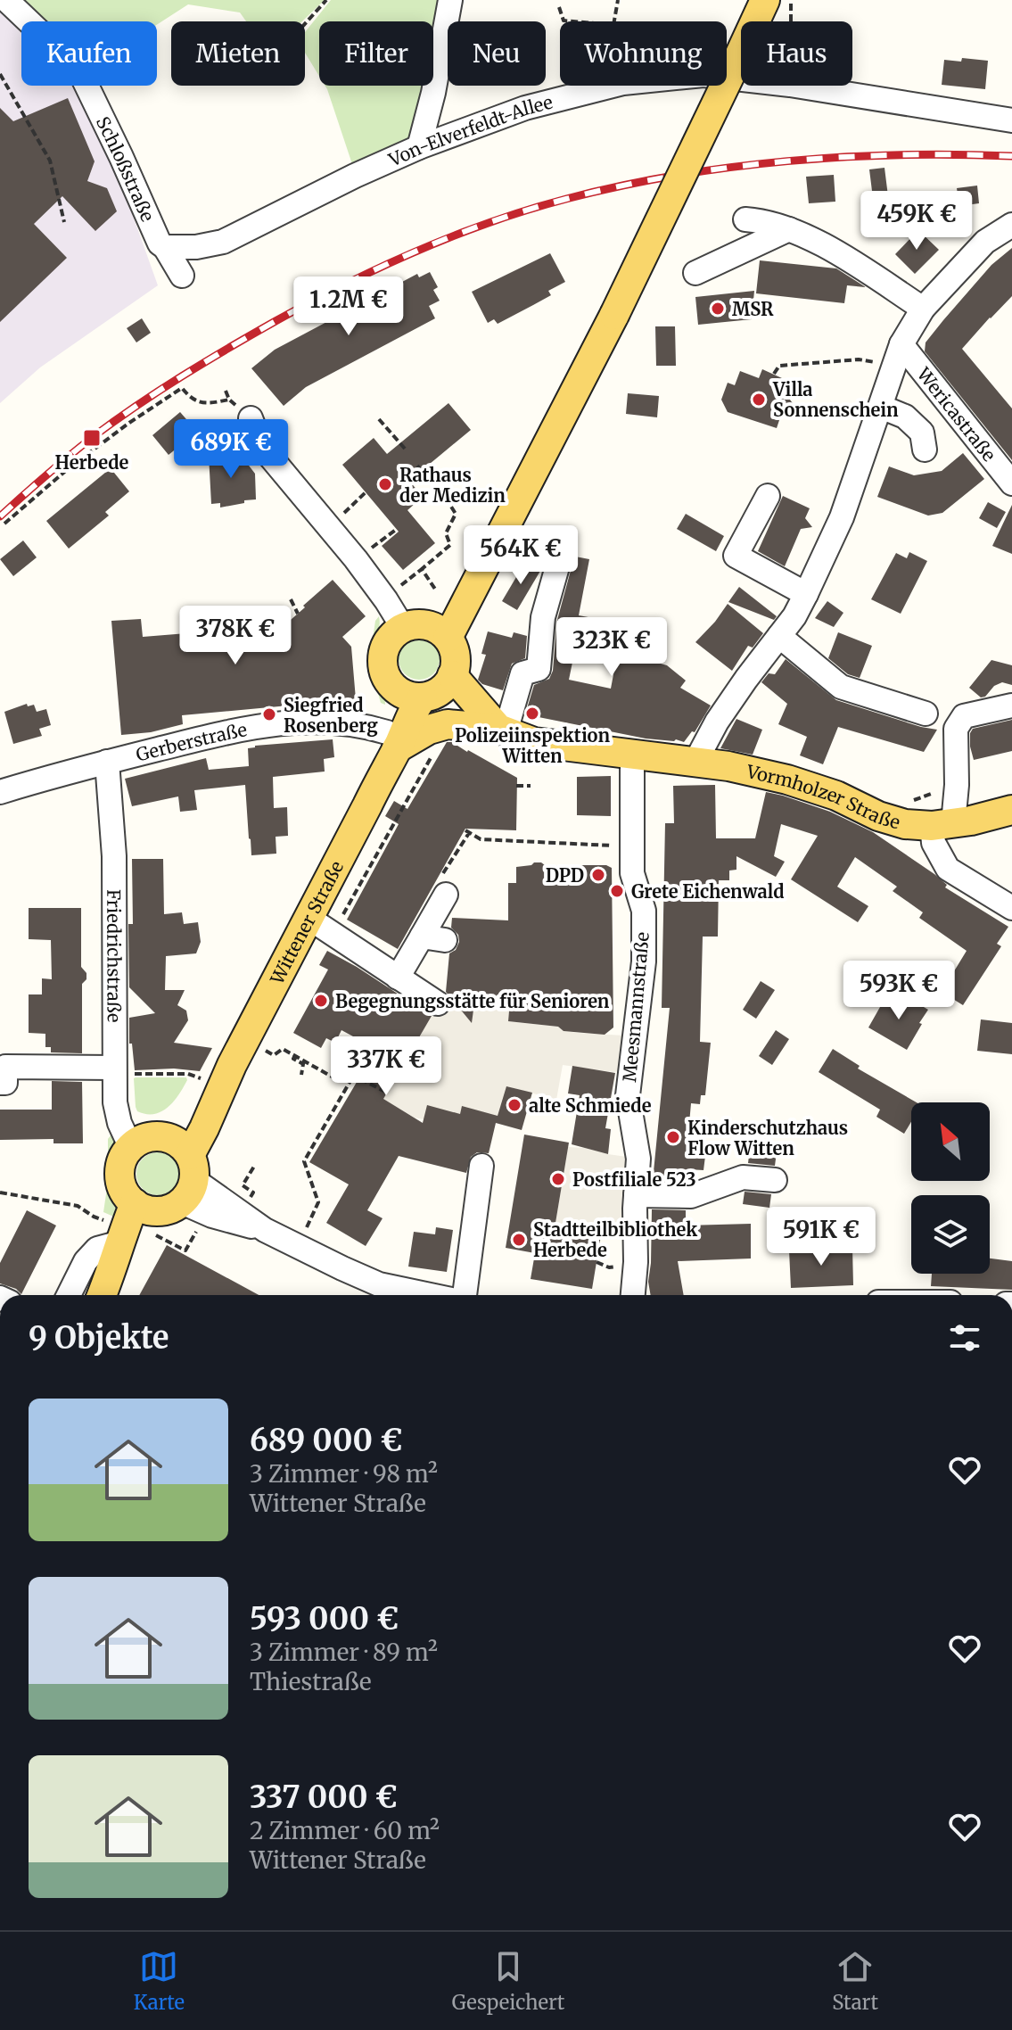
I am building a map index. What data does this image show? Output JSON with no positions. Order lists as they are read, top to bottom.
{
  "streets": {
    "main road": ["Vormholzer Straße", "Wittener Straße"],
    "street": [
      "Von-Elverfeldt-Allee",
      "Schloßstraße",
      "Wericastraße",
      "Gerberstraße",
      "Friedrichstraße",
      "Meesmannstraße"
    ]
  },
  "crossings": [
    ["Von-Elverfeldt-Allee", "Schloßstraße"],
    ["Gerberstraße", "Wittener Straße"],
    ["Gerberstraße", "Friedrichstraße"],
    ["Vormholzer Straße", "Meesmannstraße"]
  ],
  "places": {
    "other": [
      "MSR",
      "Villa Sonnenschein",
      "Rathaus der Medizin",
      "Polizeiinspektion Witten",
      "Siegfried Rosenberg",
      "DPD",
      "Grete Eichenwald",
      "Begegnungsstätte für Senioren",
      "alte Schmiede",
      "Kinderschutzhaus Flow Witten",
      "Postfiliale 523",
      "Stadtteilbibliothek Herbede"
    ],
    "transit": ["Herbede"]
  },
  "north": "top left",
  "page": {
    "chip": [
      "Kaufen",
      "Mieten",
      "Filter",
      "Neu",
      "Wohnung",
      "Haus"
    ],
    "price": [
      "459K €",
      "1.2M €",
      "689K €",
      "564K €",
      "378K €",
      "323K €",
      "593K €",
      "337K €",
      "591K €"
    ],
    "heading": "9 Objekte",
    "list": [
      {
        "name": "689 000 €",
        "note": "3 Zimmer · 98 m² · Wittener Straße"
      },
      {
        "name": "593 000 €",
        "note": "3 Zimmer · 89 m² · Thiestraße"
      },
      {
        "name": "337 000 €",
        "note": "2 Zimmer · 60 m² · Wittener Straße"
      }
    ],
    "tabs": ["Karte", "Gespeichert", "Start"]
  }
}
